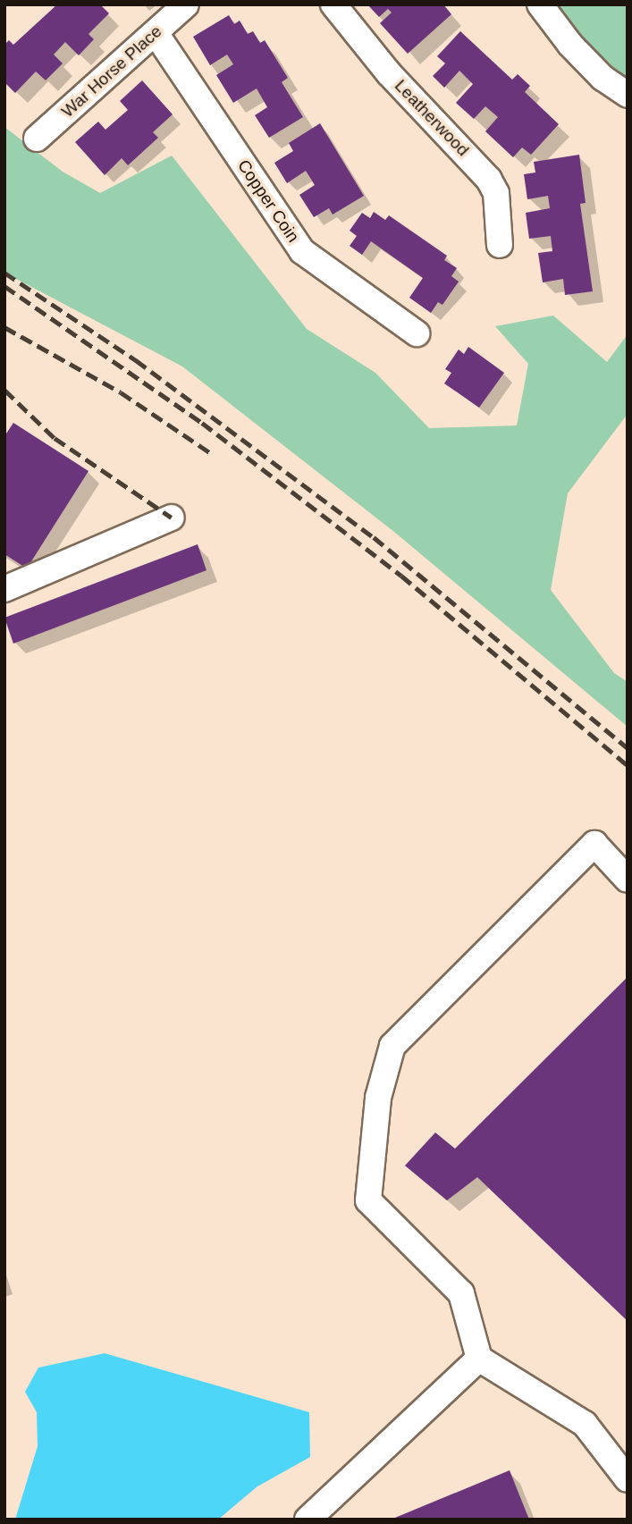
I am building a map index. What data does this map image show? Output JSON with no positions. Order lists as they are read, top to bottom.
{
  "streets": {
    "street": ["War Horse Place", "Leatherwood", "Copper Coin"]
  },
  "crossings": [
    ["War Horse Place", "Copper Coin"]
  ]
}
